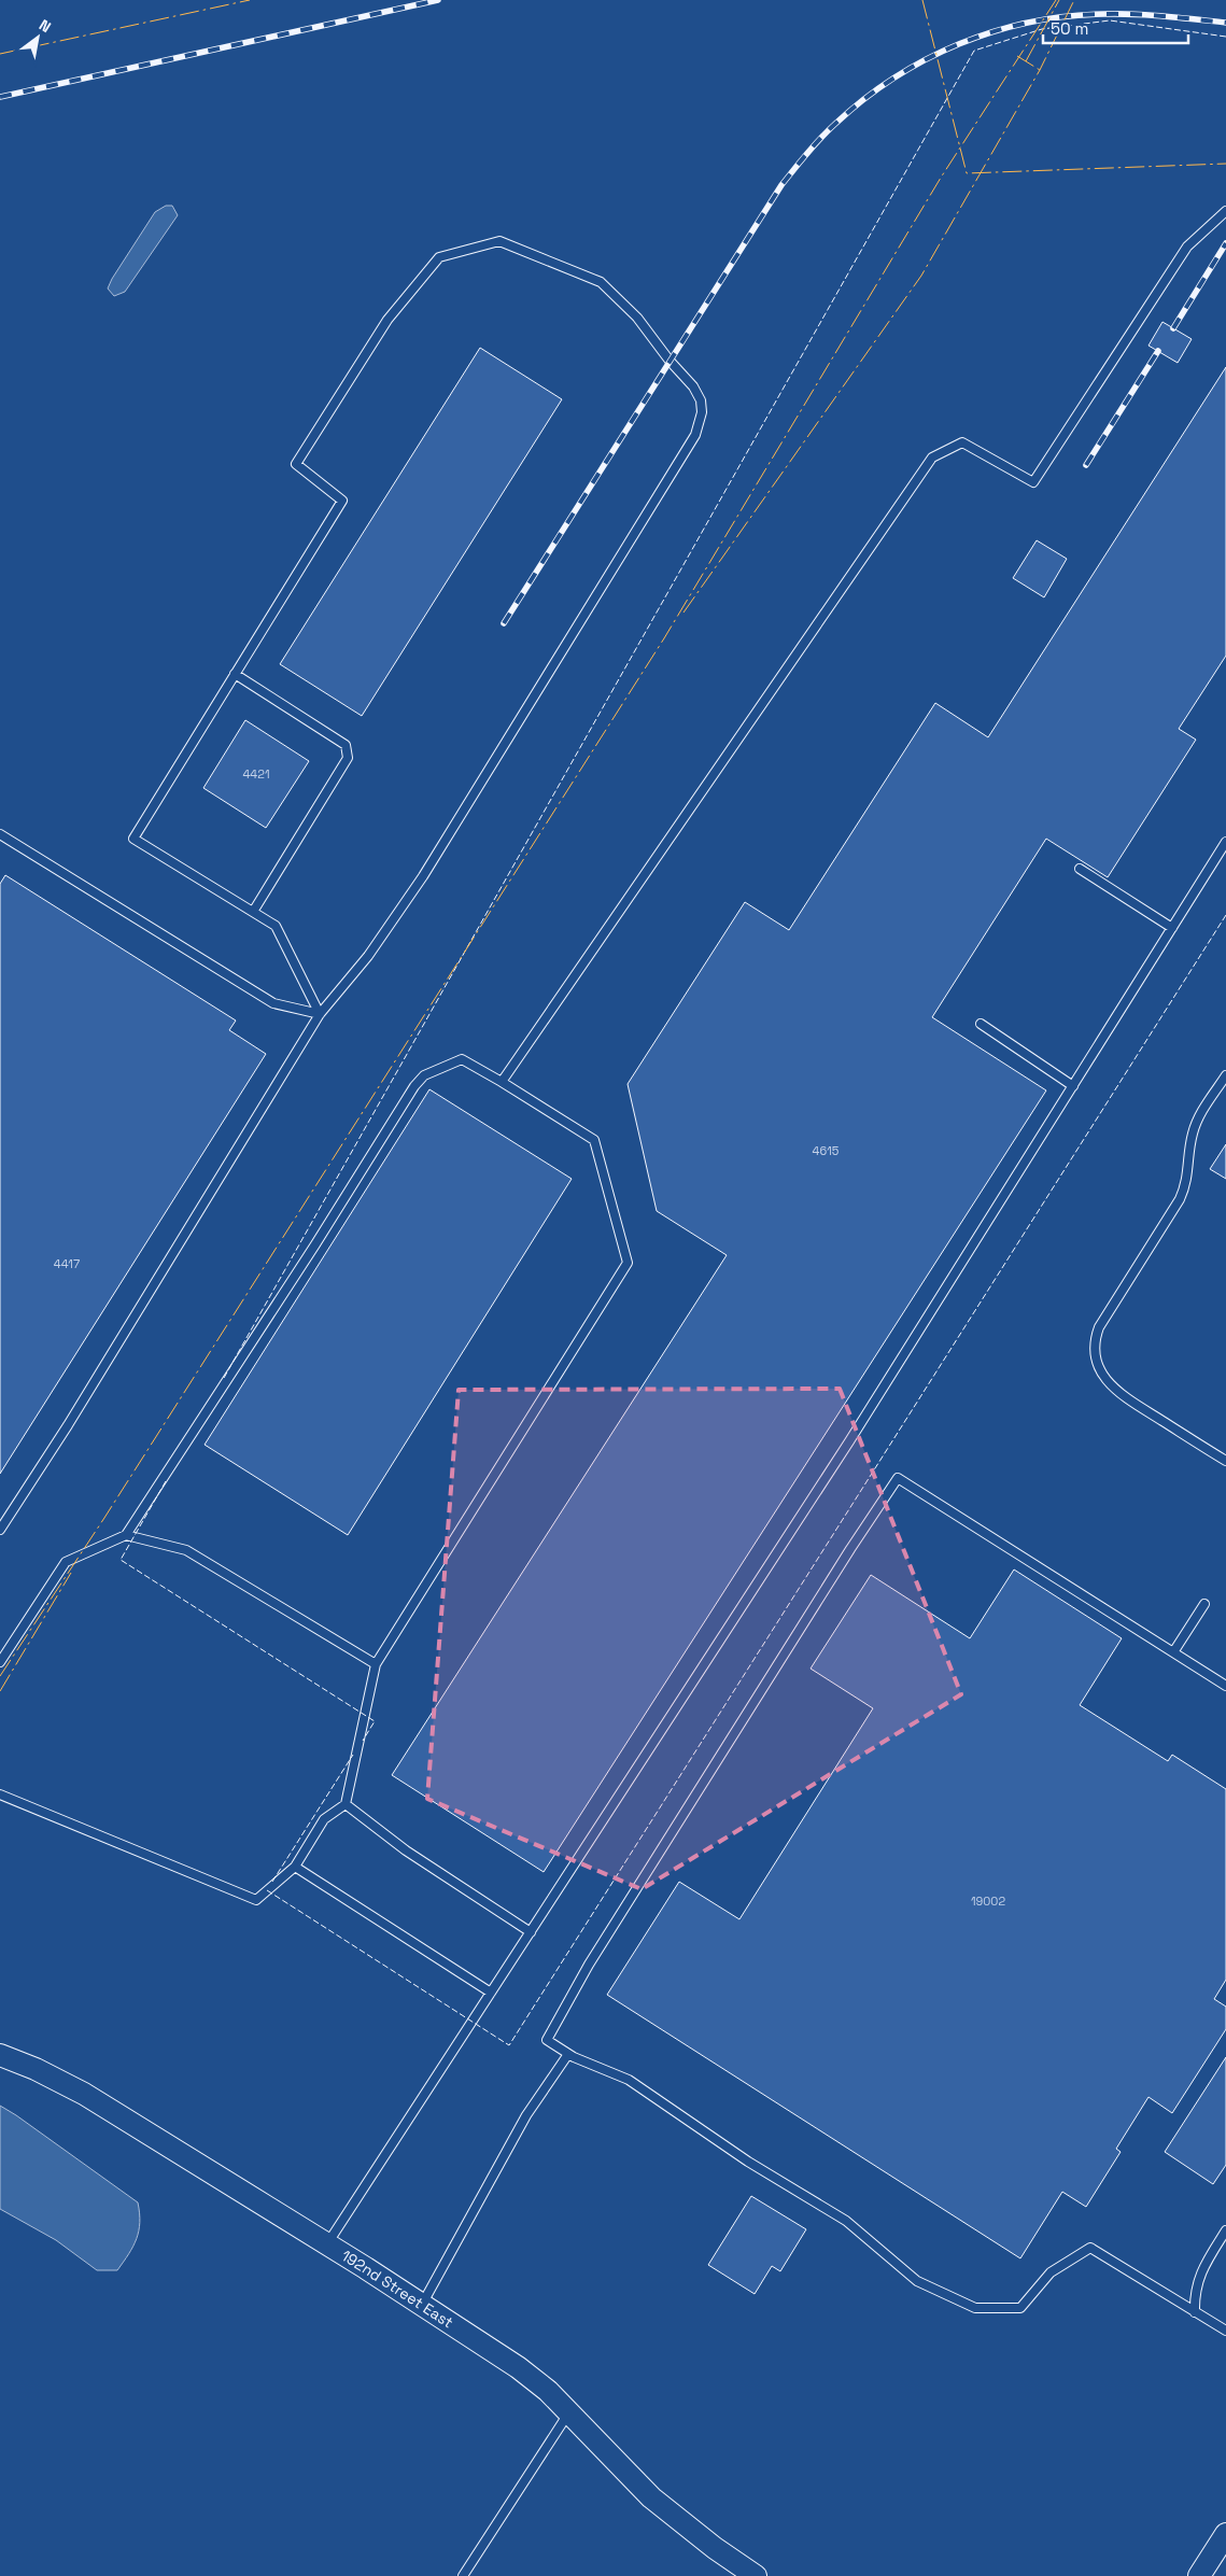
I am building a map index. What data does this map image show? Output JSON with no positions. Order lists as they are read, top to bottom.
{
  "streets": {
    "street": ["192nd Street East"]
  },
  "house_numbers": [
    "4421",
    "4615",
    "4417",
    "19002"
  ],
  "scale_bar": "50 m",
  "north": "top right"
}
